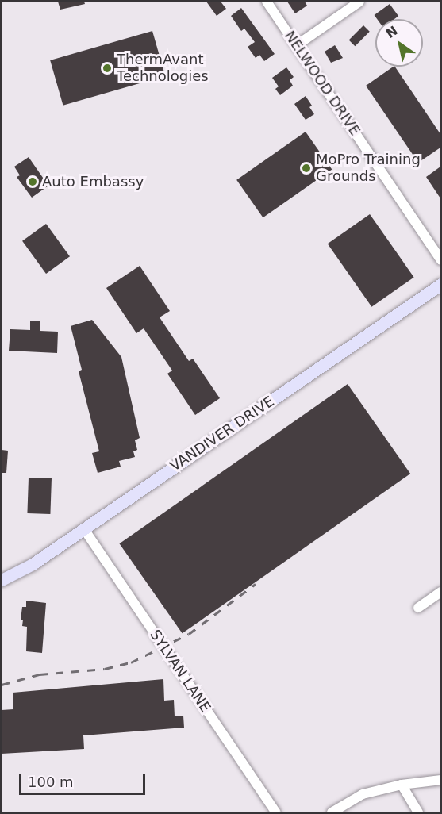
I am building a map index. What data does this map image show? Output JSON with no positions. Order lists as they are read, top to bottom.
{
  "streets": {
    "main road": ["VANDIVER DRIVE"],
    "street": ["NELWOOD DRIVE", "SYLVAN LANE"]
  },
  "crossings": [
    ["VANDIVER DRIVE", "SYLVAN LANE"]
  ],
  "places": ["ThermAvant Technologies", "MoPro Training Grounds", "Auto Embassy"],
  "scale_bar": "100 m",
  "north": "top left"
}
